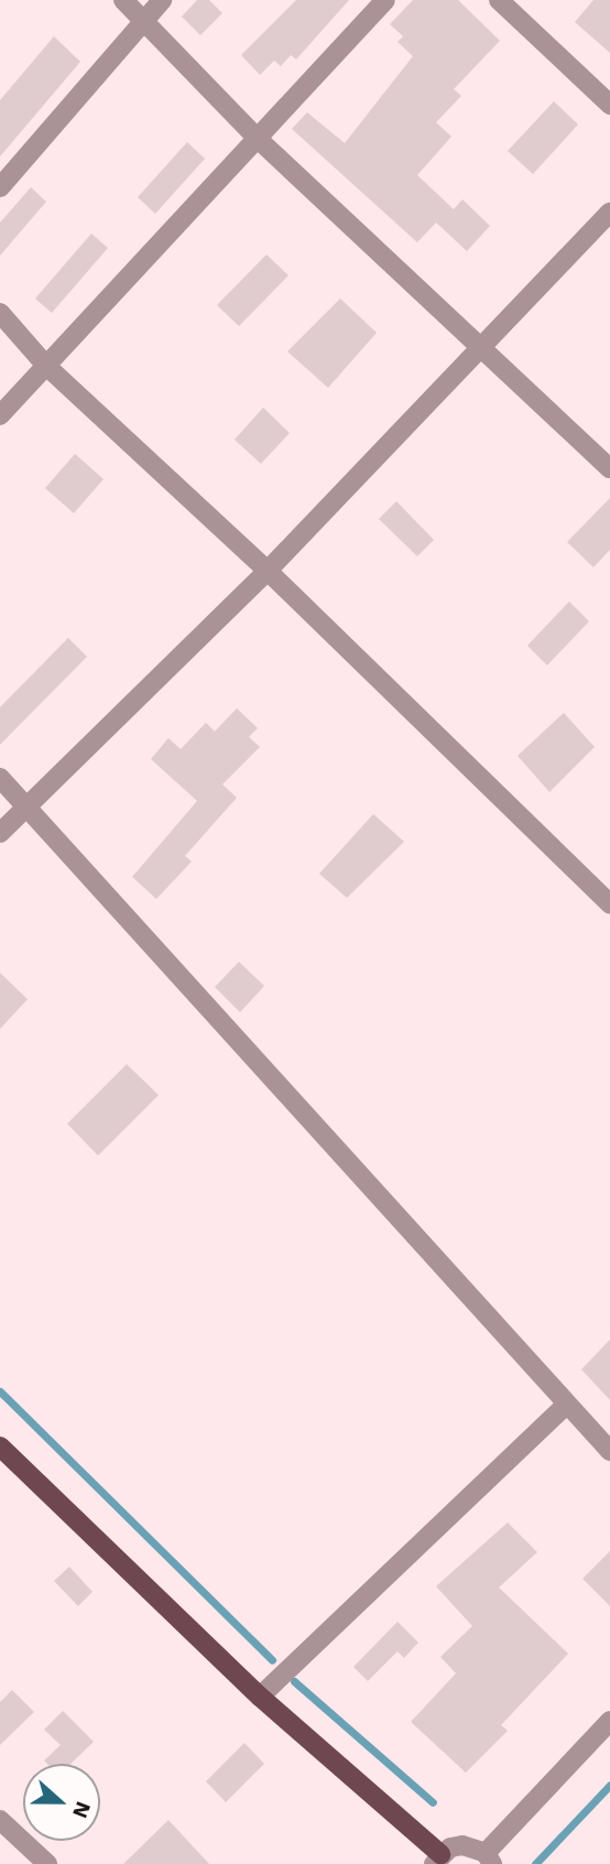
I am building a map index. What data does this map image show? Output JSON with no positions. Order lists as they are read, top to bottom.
{
  "north": "right"
}
